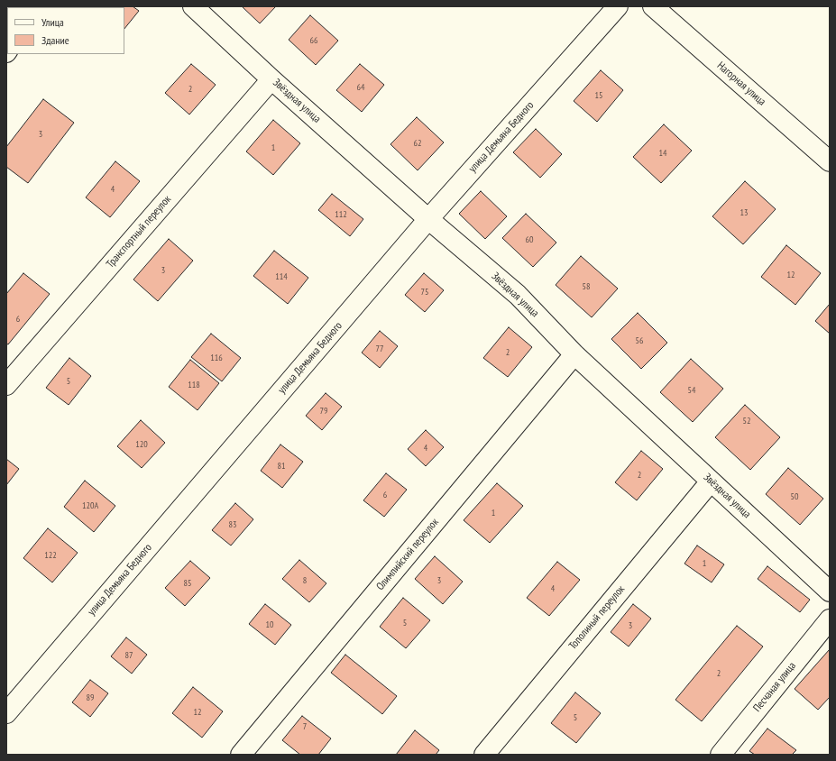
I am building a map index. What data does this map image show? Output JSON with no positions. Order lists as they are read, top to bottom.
{
  "streets": {
    "street": [
      "Нагорная улица",
      "Звёздная улица",
      "улица Демьяна Бедного",
      "Транспортный переулок",
      "Олимпийский переулок",
      "Тополиный переулок",
      "Песчаная улица"
    ]
  },
  "crossings": [
    ["Звёздная улица", "улица Демьяна Бедного"],
    ["Звёздная улица", "Транспортный переулок"],
    ["Звёздная улица", "Олимпийский переулок"],
    ["Звёздная улица", "Тополиный переулок"]
  ],
  "house_numbers": [
    "66",
    "64",
    "2",
    "15",
    "3",
    "62",
    "1",
    "14",
    "4",
    "13",
    "112",
    "60",
    "3",
    "12",
    "114",
    "58",
    "75",
    "6",
    "56",
    "77",
    "2",
    "116",
    "5",
    "118",
    "54",
    "79",
    "52",
    "120",
    "4",
    "81",
    "2",
    "6",
    "50",
    "120А",
    "1",
    "83",
    "122",
    "1",
    "8",
    "3",
    "85",
    "4",
    "5",
    "10",
    "3",
    "87",
    "2",
    "89",
    "12",
    "5",
    "7"
  ],
  "legend": ["Улица", "Здание"]
}
